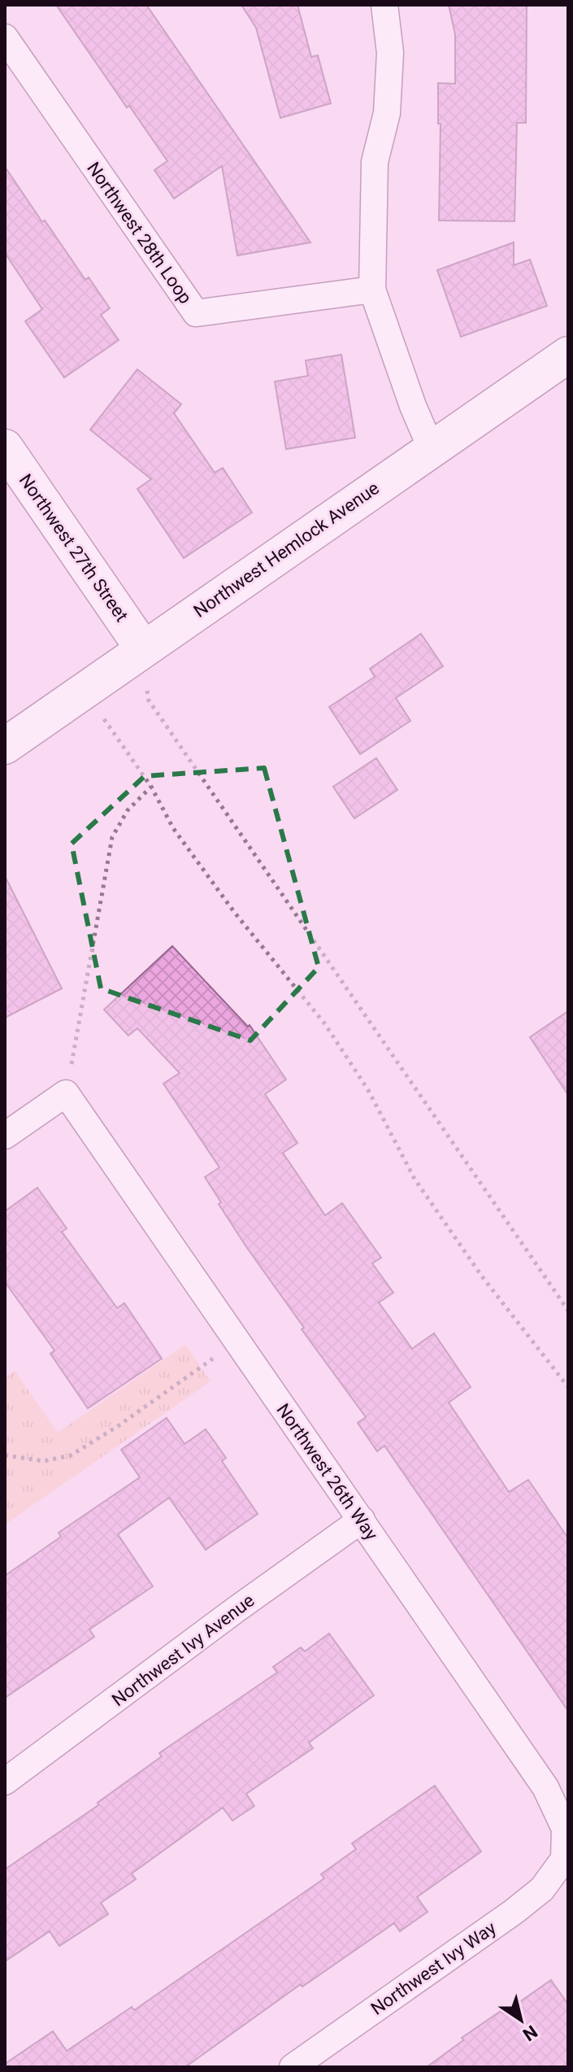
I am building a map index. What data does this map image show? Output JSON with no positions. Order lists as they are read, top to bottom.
{
  "streets": {
    "street": [
      "Northwest 28th Loop",
      "Northwest 27th Street",
      "Northwest Hemlock Avenue",
      "Northwest 26th Way",
      "Northwest Ivy Avenue",
      "Northwest Ivy Way"
    ]
  },
  "crossings": [
    ["Northwest 27th Street", "Northwest Hemlock Avenue"],
    ["Northwest 26th Way", "Northwest Ivy Avenue"],
    ["Northwest 26th Way", "Northwest Ivy Way"]
  ],
  "north": "bottom right"
}
